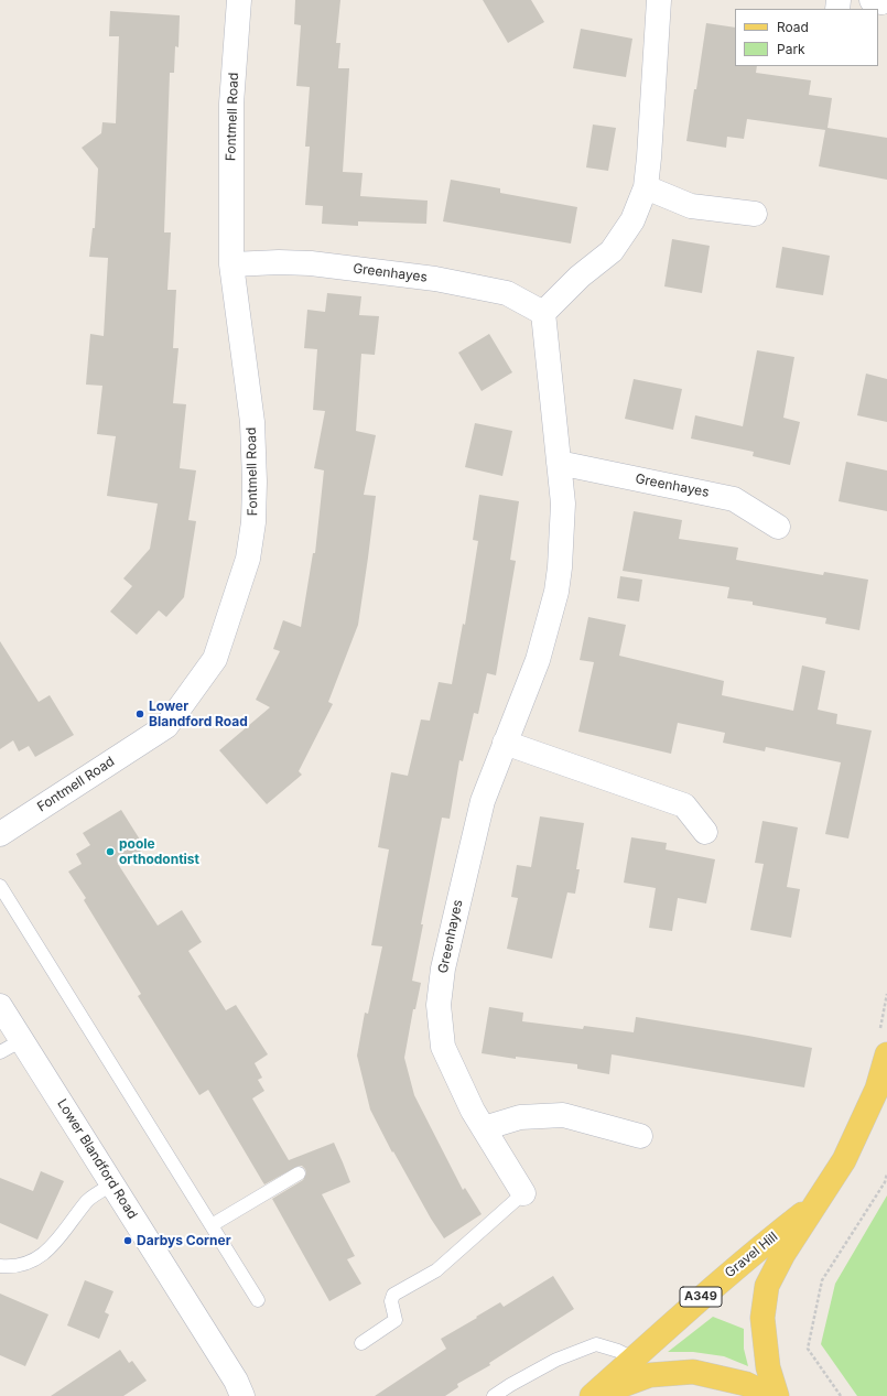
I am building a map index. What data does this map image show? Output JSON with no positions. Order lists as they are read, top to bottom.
{
  "streets": {
    "main road": ["Gravel Hill", "A349"],
    "street": ["Fontmell Road", "Greenhayes", "Lower Blandford Road"]
  },
  "crossings": [
    ["Fontmell Road", "Greenhayes"],
    ["Gravel Hill", "A349"]
  ],
  "places": ["Lower Blandford Road", "poole orthodontist", "Darbys Corner"],
  "legend": ["Road", "Park"]
}
